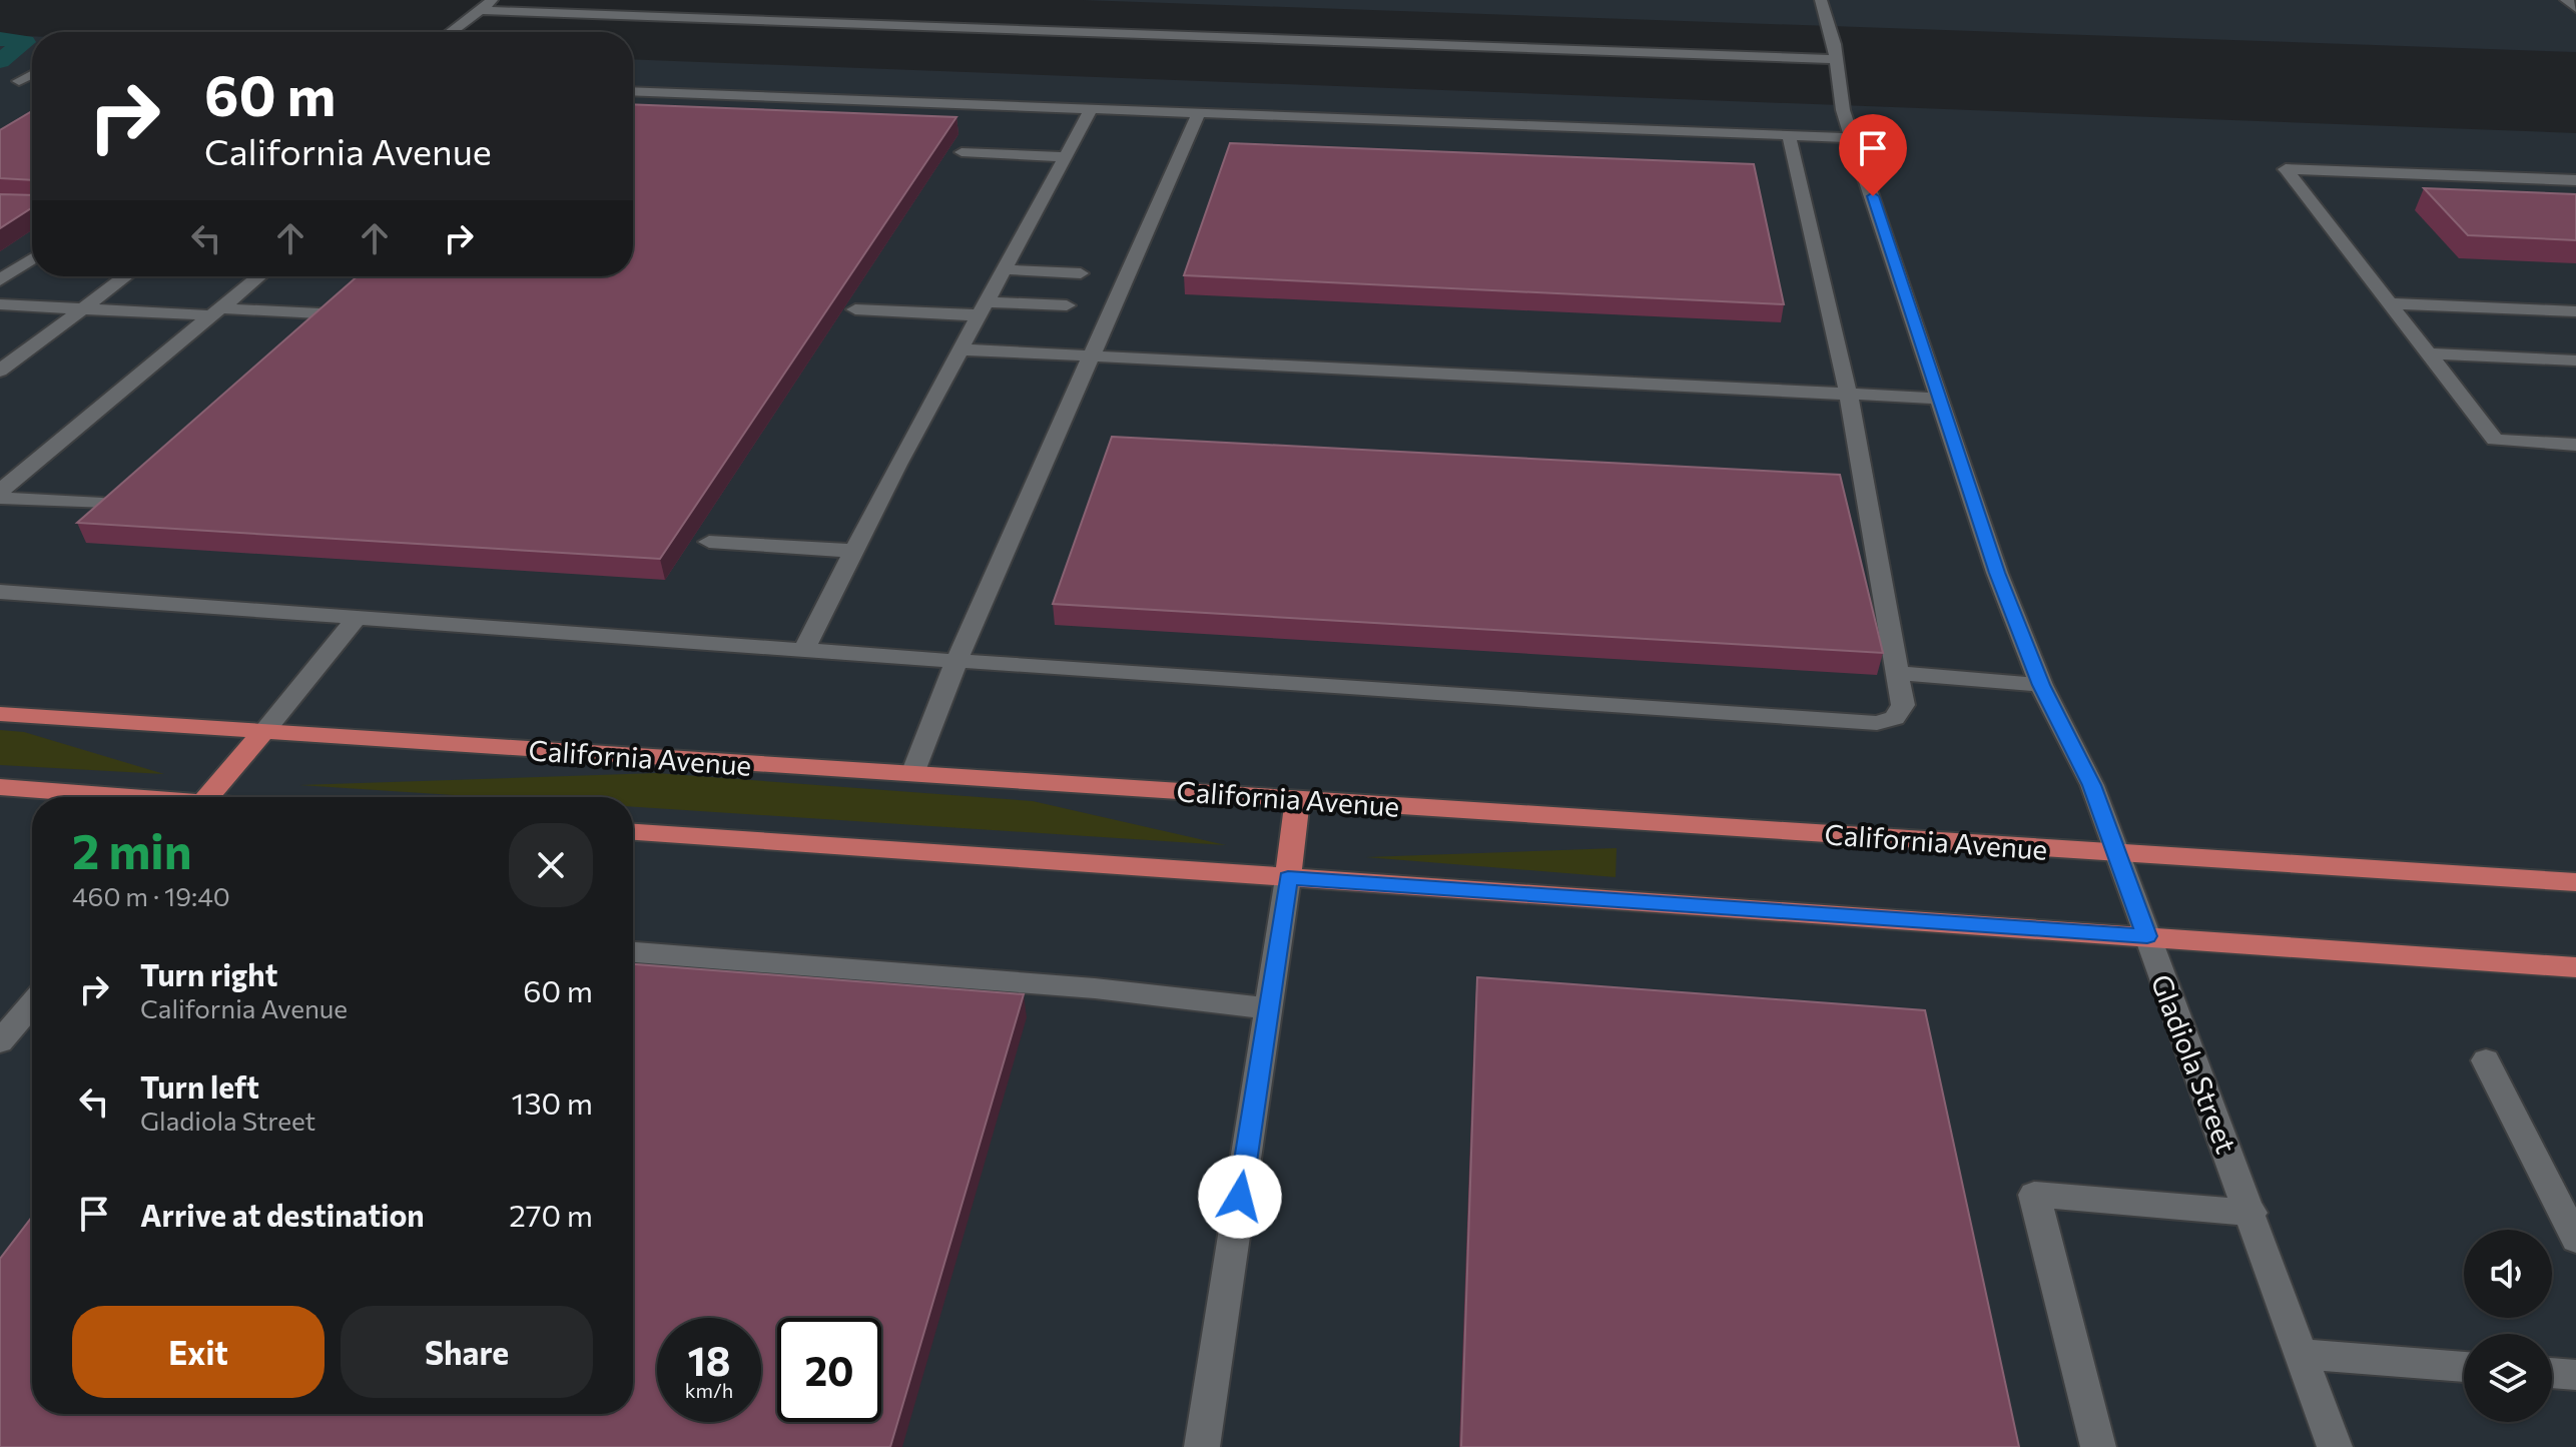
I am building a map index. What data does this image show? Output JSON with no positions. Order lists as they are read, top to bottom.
{
  "streets": {
    "main road": ["California Avenue"],
    "street": ["Gladiola Street"]
  },
  "crossings": [
    ["California Avenue", "Gladiola Street"]
  ],
  "page": {
    "turn": ["60 m", "California Avenue"],
    "heading": ["2 min", "460 m · 19:40"],
    "list": [
      {
        "name": "Turn right",
        "note": "California Avenue",
        "value": "60 m"
      },
      {
        "name": "Turn left",
        "note": "Gladiola Street",
        "value": "130 m"
      },
      {
        "name": "Arrive at destination",
        "value": "270 m"
      }
    ],
    "buttons": ["Exit", "Share"],
    "speed": "18 km/h",
    "limit": "20"
  }
}
